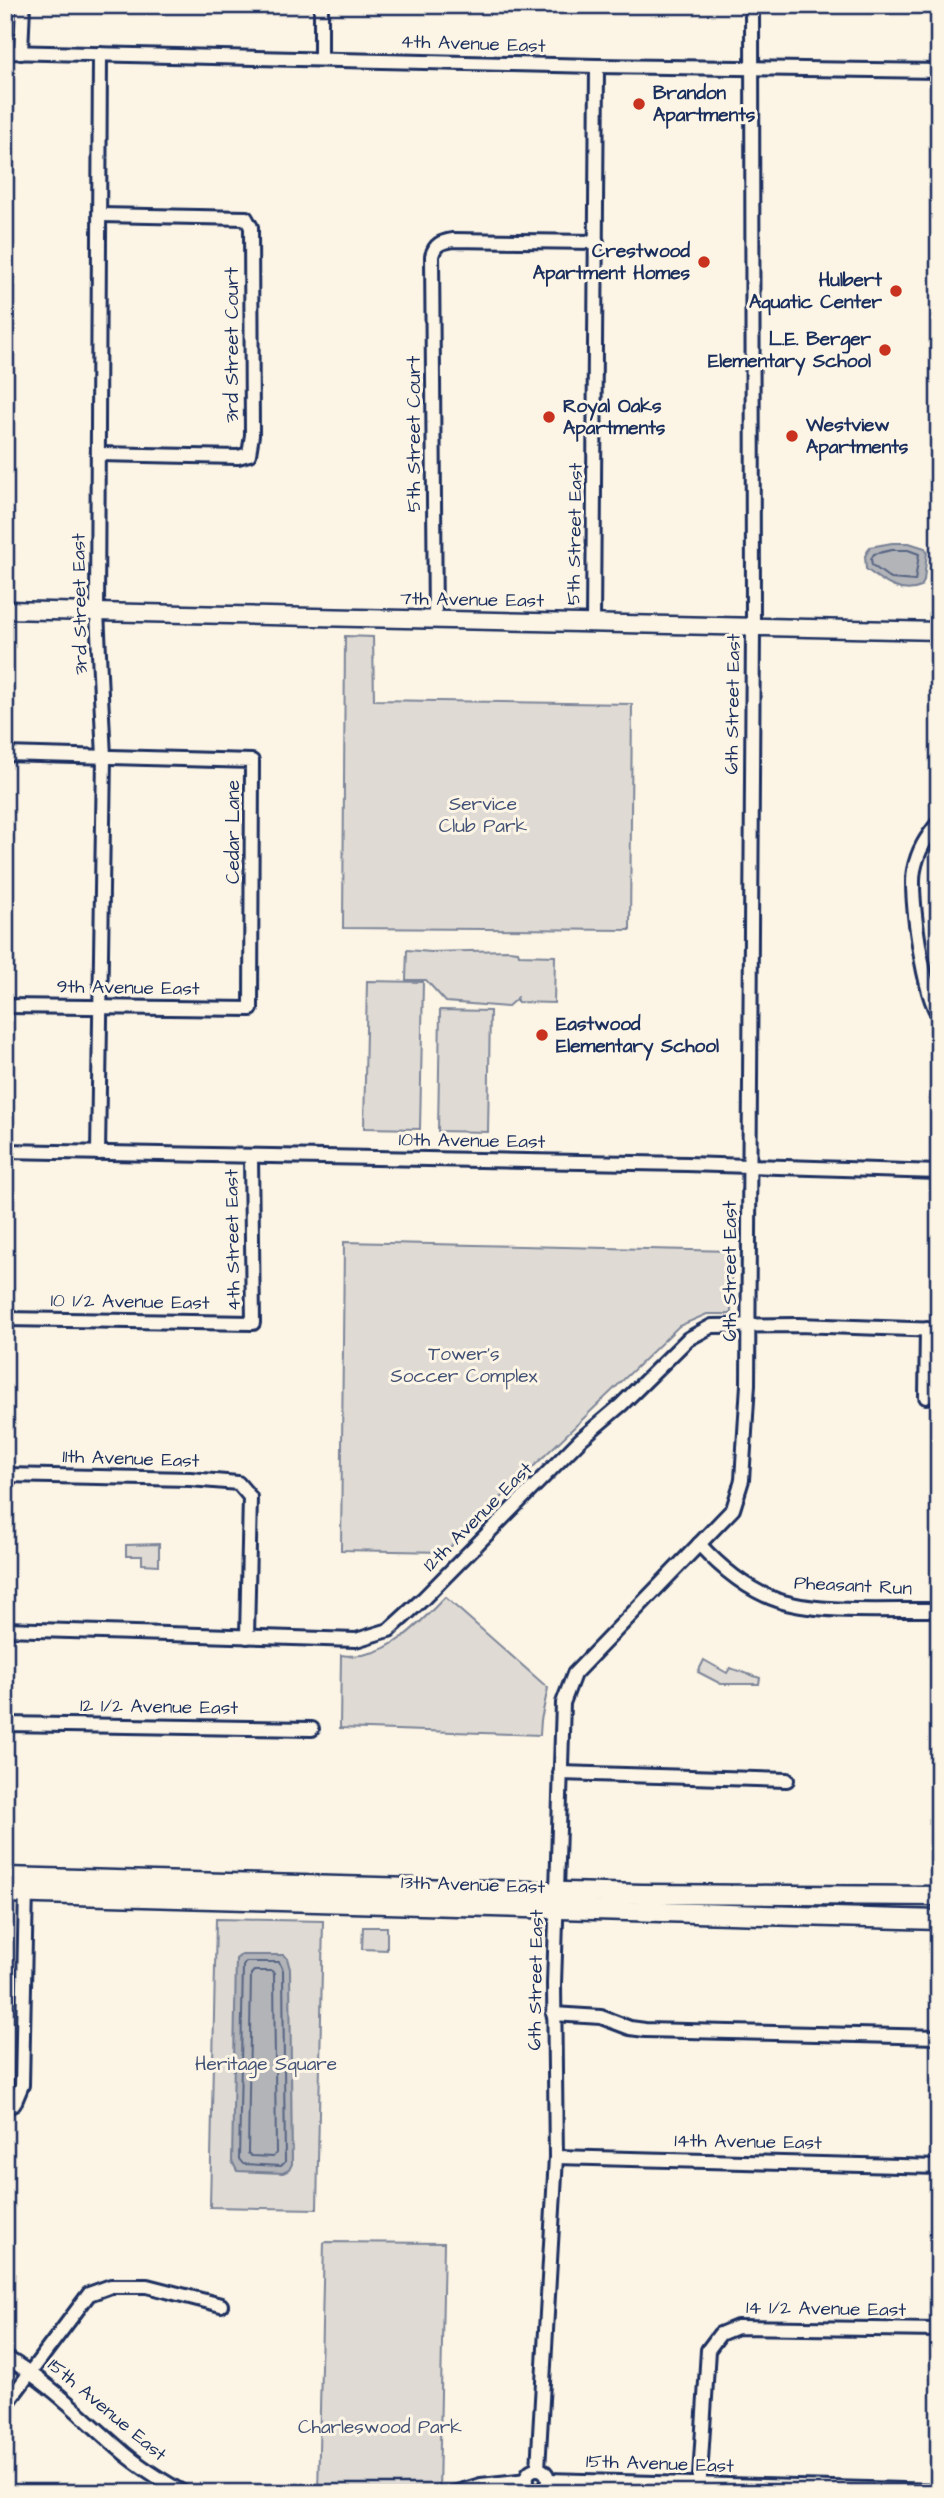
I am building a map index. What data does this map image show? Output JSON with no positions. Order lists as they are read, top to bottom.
{
  "streets": {
    "main road": ["13th Avenue East"],
    "street": [
      "4th Avenue East",
      "3rd Street Court",
      "5th Street Court",
      "5th Street East",
      "7th Avenue East",
      "3rd Street East",
      "6th Street East",
      "Cedar Lane",
      "9th Avenue East",
      "10th Avenue East",
      "4th Street East",
      "10 1/2 Avenue East",
      "11th Avenue East",
      "12th Avenue East",
      "Pheasant Run",
      "12 1/2 Avenue East",
      "14th Avenue East",
      "14 1/2 Avenue East",
      "15th Avenue East"
    ]
  },
  "crossings": [
    ["4th Avenue East", "5th Street East"],
    ["4th Avenue East", "3rd Street East"],
    ["4th Avenue East", "6th Street East"],
    ["3rd Street Court", "3rd Street East"],
    ["5th Street Court", "5th Street East"],
    ["5th Street Court", "7th Avenue East"],
    ["5th Street East", "7th Avenue East"],
    ["7th Avenue East", "3rd Street East"],
    ["7th Avenue East", "6th Street East"],
    ["3rd Street East", "Cedar Lane"],
    ["3rd Street East", "9th Avenue East"],
    ["3rd Street East", "10th Avenue East"],
    ["6th Street East", "10th Avenue East"],
    ["6th Street East", "12th Avenue East"],
    ["6th Street East", "Pheasant Run"],
    ["6th Street East", "13th Avenue East"],
    ["6th Street East", "14th Avenue East"],
    ["6th Street East", "15th Avenue East"],
    ["Cedar Lane", "9th Avenue East"],
    ["10th Avenue East", "4th Street East"],
    ["4th Street East", "10 1/2 Avenue East"],
    ["11th Avenue East", "12th Avenue East"],
    ["14 1/2 Avenue East", "15th Avenue East"]
  ],
  "parks": [
    "Service Club Park",
    "Tower's Soccer Complex",
    "Heritage Square",
    "Charleswood Park"
  ],
  "places": [
    "Brandon Apartments",
    "Crestwood Apartment Homes",
    "Hulbert Aquatic Center",
    "L.E. Berger Elementary School",
    "Royal Oaks Apartments",
    "Westview Apartments",
    "Eastwood Elementary School"
  ]
}
